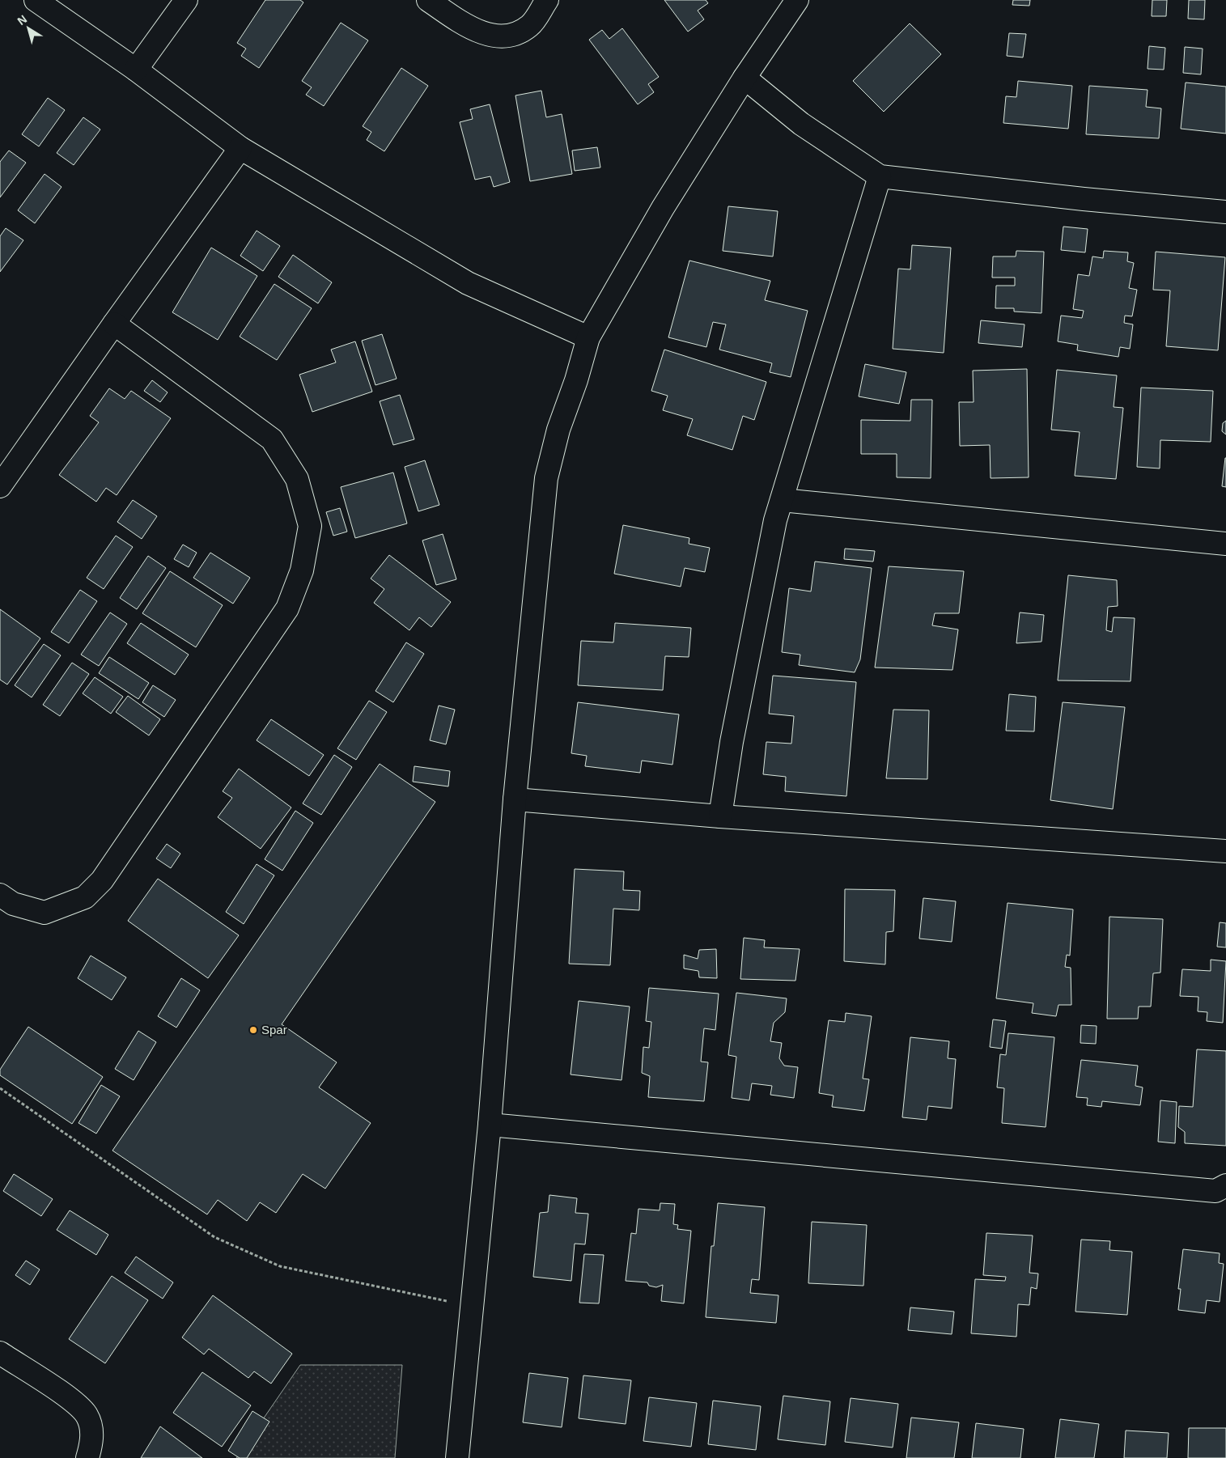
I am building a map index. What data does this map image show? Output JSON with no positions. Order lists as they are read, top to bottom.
{
  "places": ["Spar"],
  "north": "top left"
}
